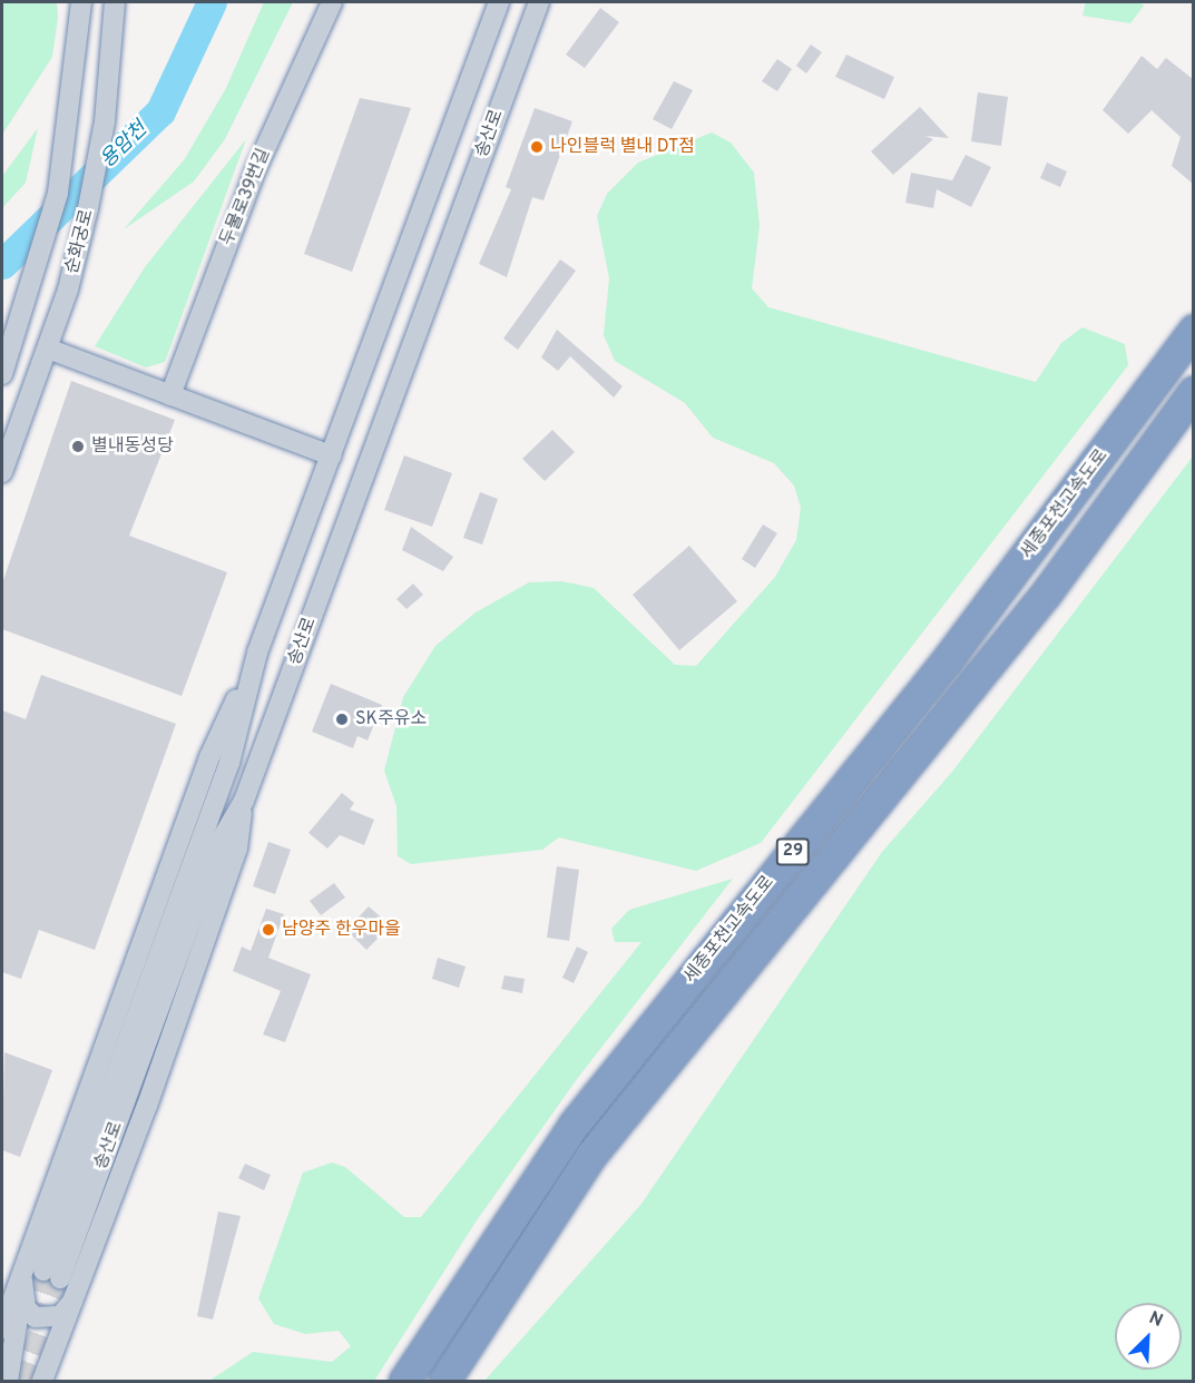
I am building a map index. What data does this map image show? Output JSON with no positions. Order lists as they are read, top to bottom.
{
  "streets": {
    "highway": ["세종포천고속도로", "29"],
    "street": ["송산로", "두물로39번길", "순화궁로"]
  },
  "water": ["용암천"],
  "places": [
    "나인블럭 별내 DT점",
    "별내동성당",
    "SK주유소",
    "남양주 한우마을"
  ],
  "north": "top right"
}
